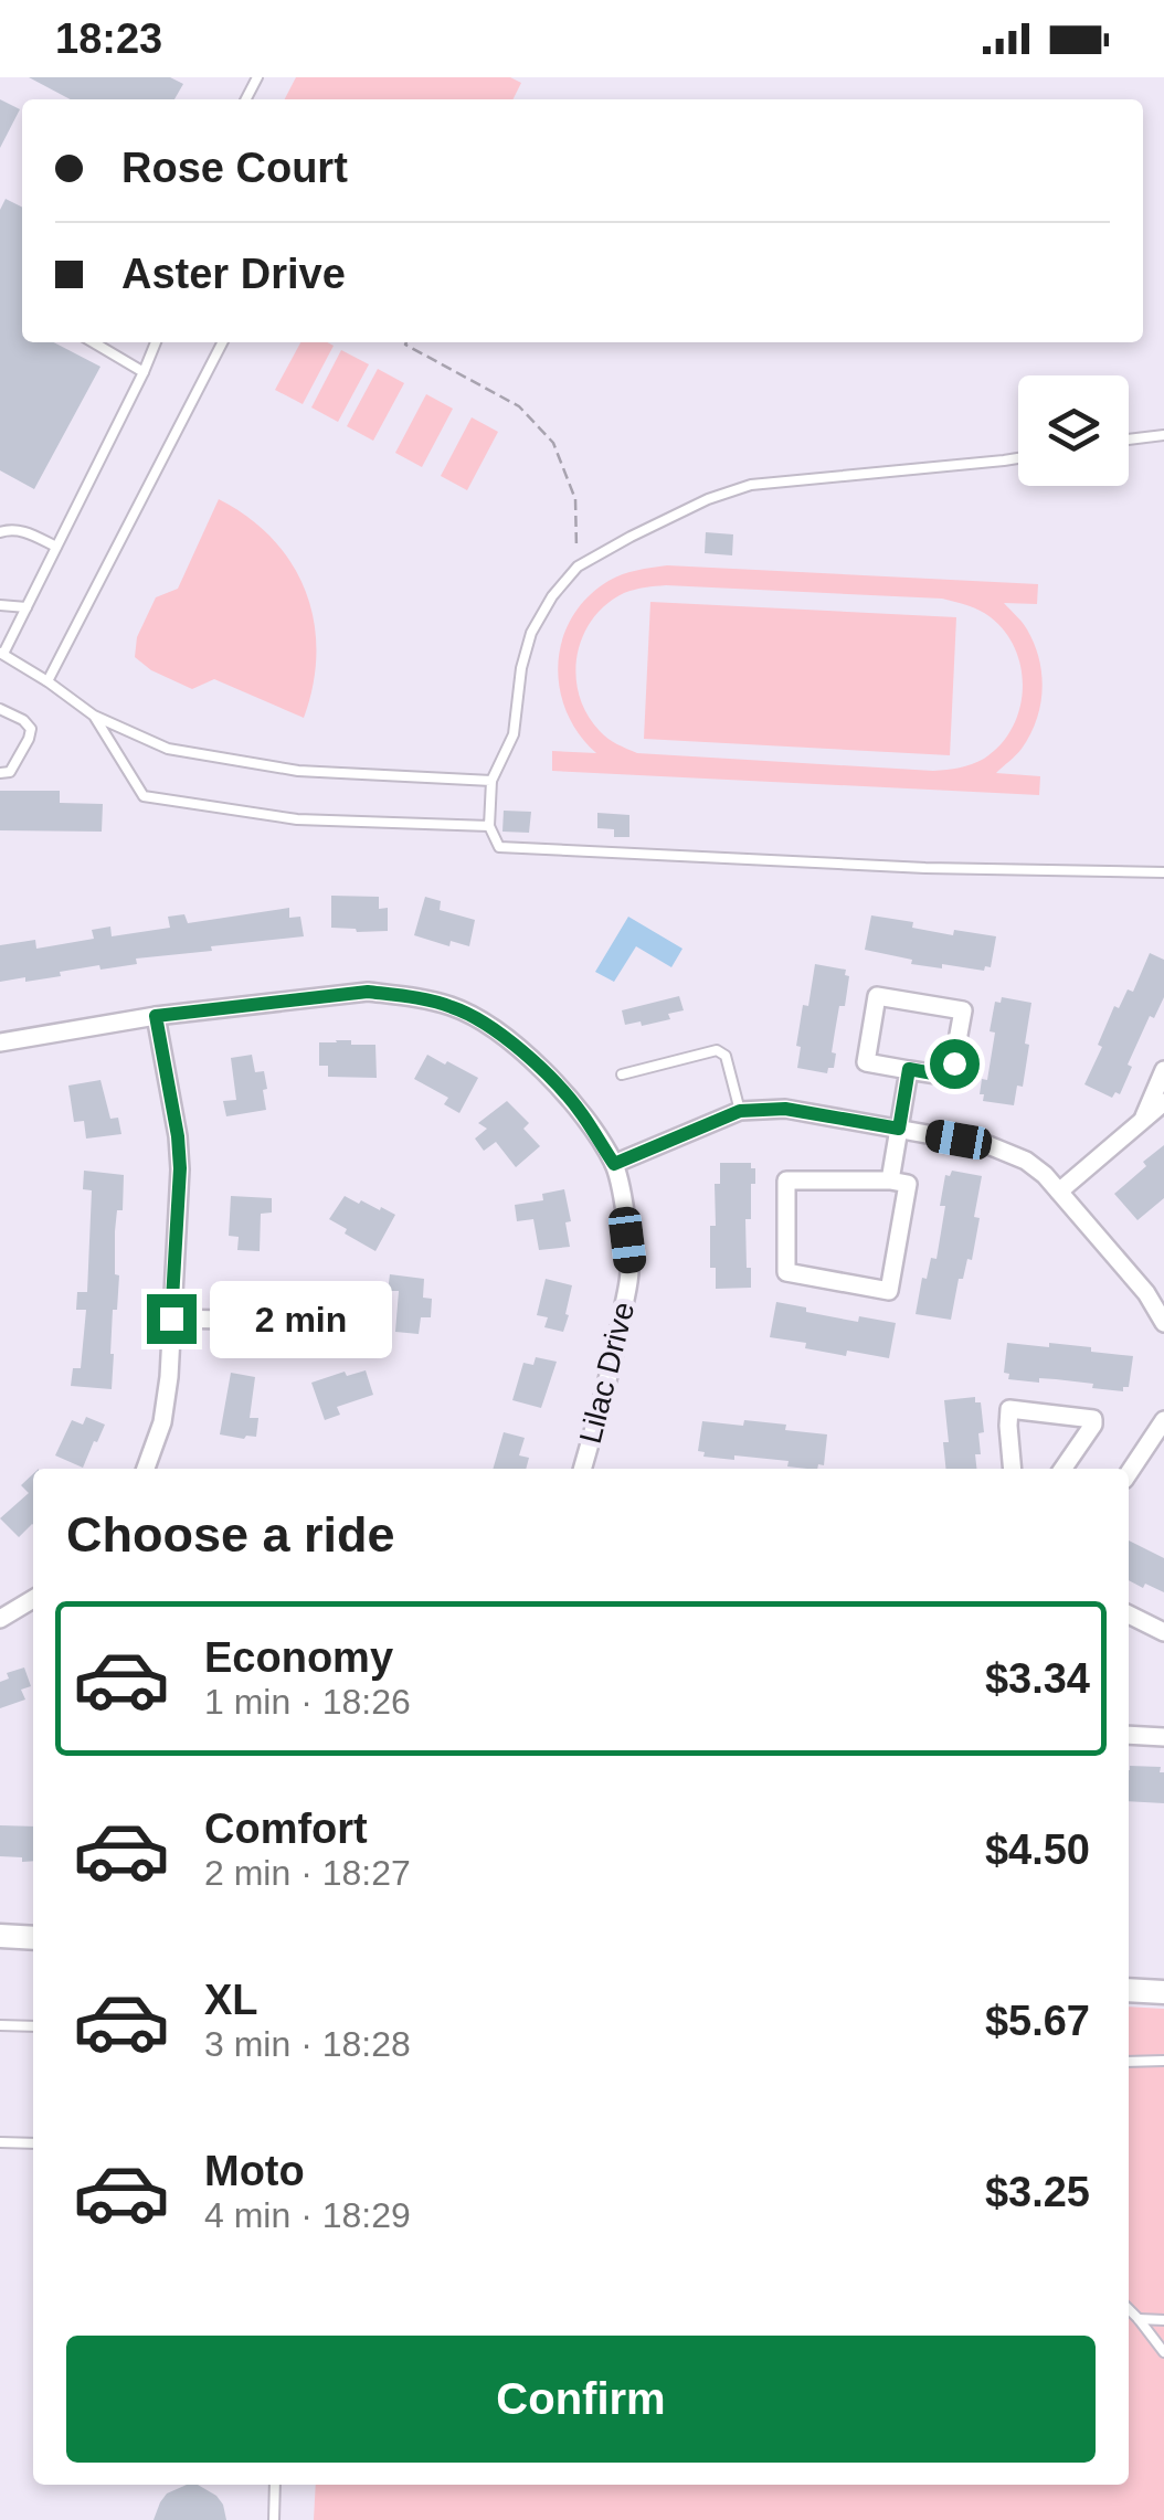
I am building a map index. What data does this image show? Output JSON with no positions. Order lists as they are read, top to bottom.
{
  "streets": {
    "street": ["Lilac Drive"]
  },
  "page": {
    "status": "18:23",
    "banner": ["Rose Court", "Aster Drive"],
    "bubble": "2 min",
    "heading": "Choose a ride",
    "list": [
      {
        "name": "Economy",
        "note": "1 min · 18:26",
        "value": "$3.34"
      },
      {
        "name": "Comfort",
        "note": "2 min · 18:27",
        "value": "$4.50"
      },
      {
        "name": "XL",
        "note": "3 min · 18:28",
        "value": "$5.67"
      },
      {
        "name": "Moto",
        "note": "4 min · 18:29",
        "value": "$3.25"
      }
    ],
    "buttons": "Confirm"
  }
}
